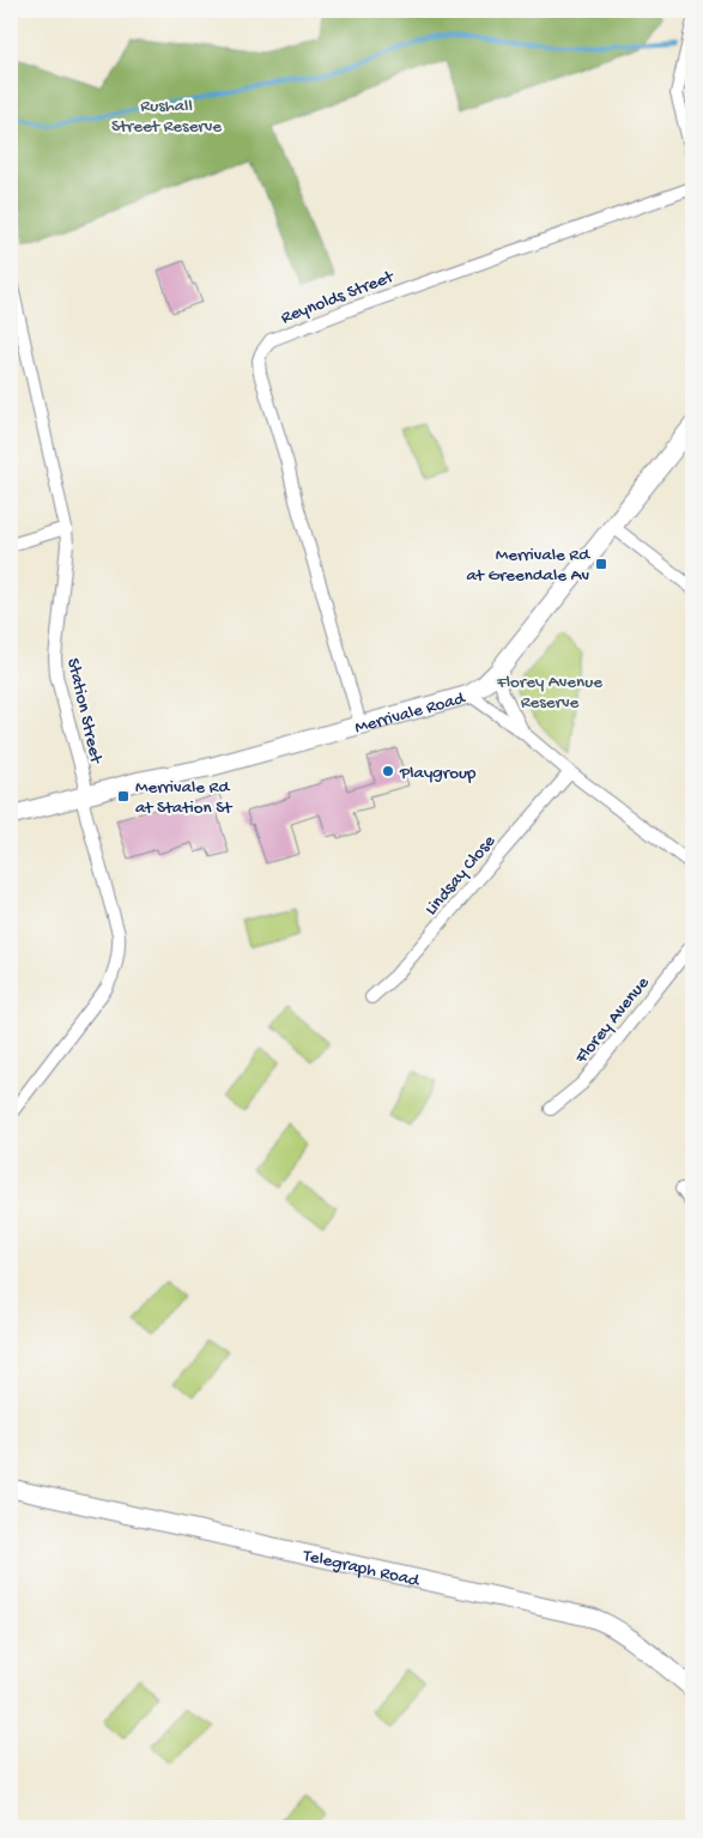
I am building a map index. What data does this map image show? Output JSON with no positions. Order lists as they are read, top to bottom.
{
  "streets": {
    "street": [
      "Reynolds Street",
      "Station Street",
      "Merrivale Road",
      "Lindsay Close",
      "Florey Avenue",
      "Telegraph Road"
    ]
  },
  "crossings": [
    ["Reynolds Street", "Merrivale Road"],
    ["Station Street", "Merrivale Road"]
  ],
  "parks": ["Rushall Street Reserve", "Florey Avenue Reserve"],
  "places": {
    "transit": ["Merrivale Rd at Greendale Av", "Merrivale Rd at Station St"],
    "other": ["Playgroup"]
  }
}
